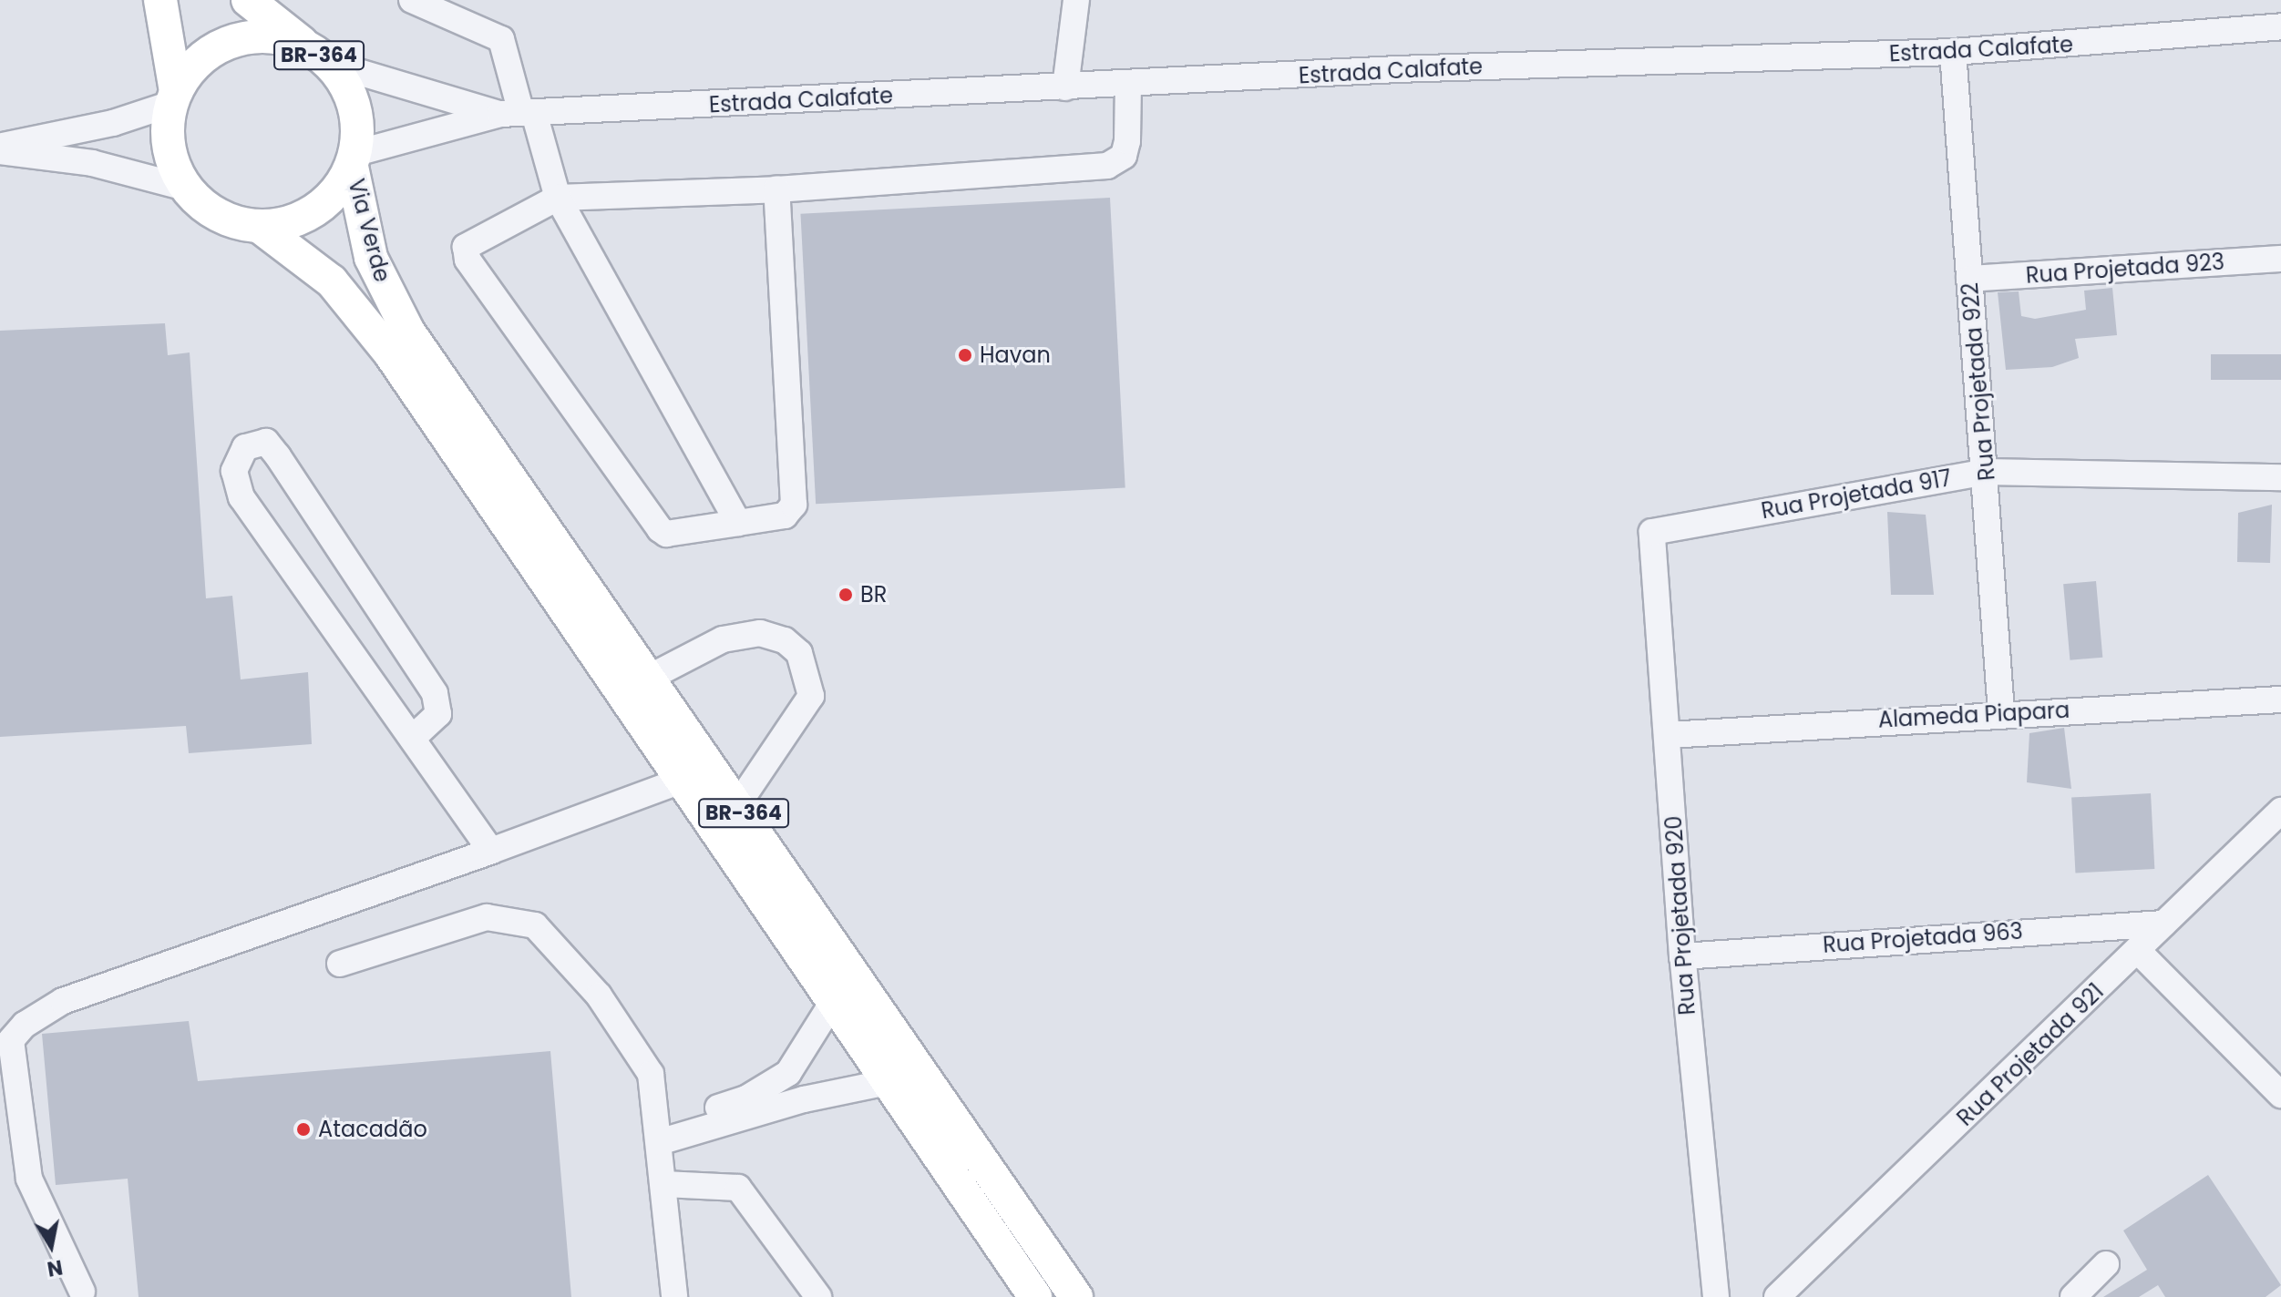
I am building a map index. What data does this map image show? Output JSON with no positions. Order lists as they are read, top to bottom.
{
  "streets": {
    "main road": ["BR-364", "Via Verde"],
    "street": [
      "Estrada Calafate",
      "Rua Projetada 923",
      "Rua Projetada 922",
      "Rua Projetada 917",
      "Alameda Piapara",
      "Rua Projetada 920",
      "Rua Projetada 963",
      "Rua Projetada 921"
    ]
  },
  "crossings": [
    ["Estrada Calafate", "BR-364"],
    ["Estrada Calafate", "Via Verde"],
    ["Estrada Calafate", "Rua Projetada 922"],
    ["BR-364", "Via Verde"],
    ["Rua Projetada 923", "Rua Projetada 922"],
    ["Rua Projetada 922", "Rua Projetada 917"],
    ["Rua Projetada 922", "Alameda Piapara"],
    ["Rua Projetada 917", "Rua Projetada 920"],
    ["Alameda Piapara", "Rua Projetada 920"],
    ["Rua Projetada 920", "Rua Projetada 963"],
    ["Rua Projetada 963", "Rua Projetada 921"]
  ],
  "places": ["Havan", "BR", "Atacadão"],
  "north": "bottom"
}
